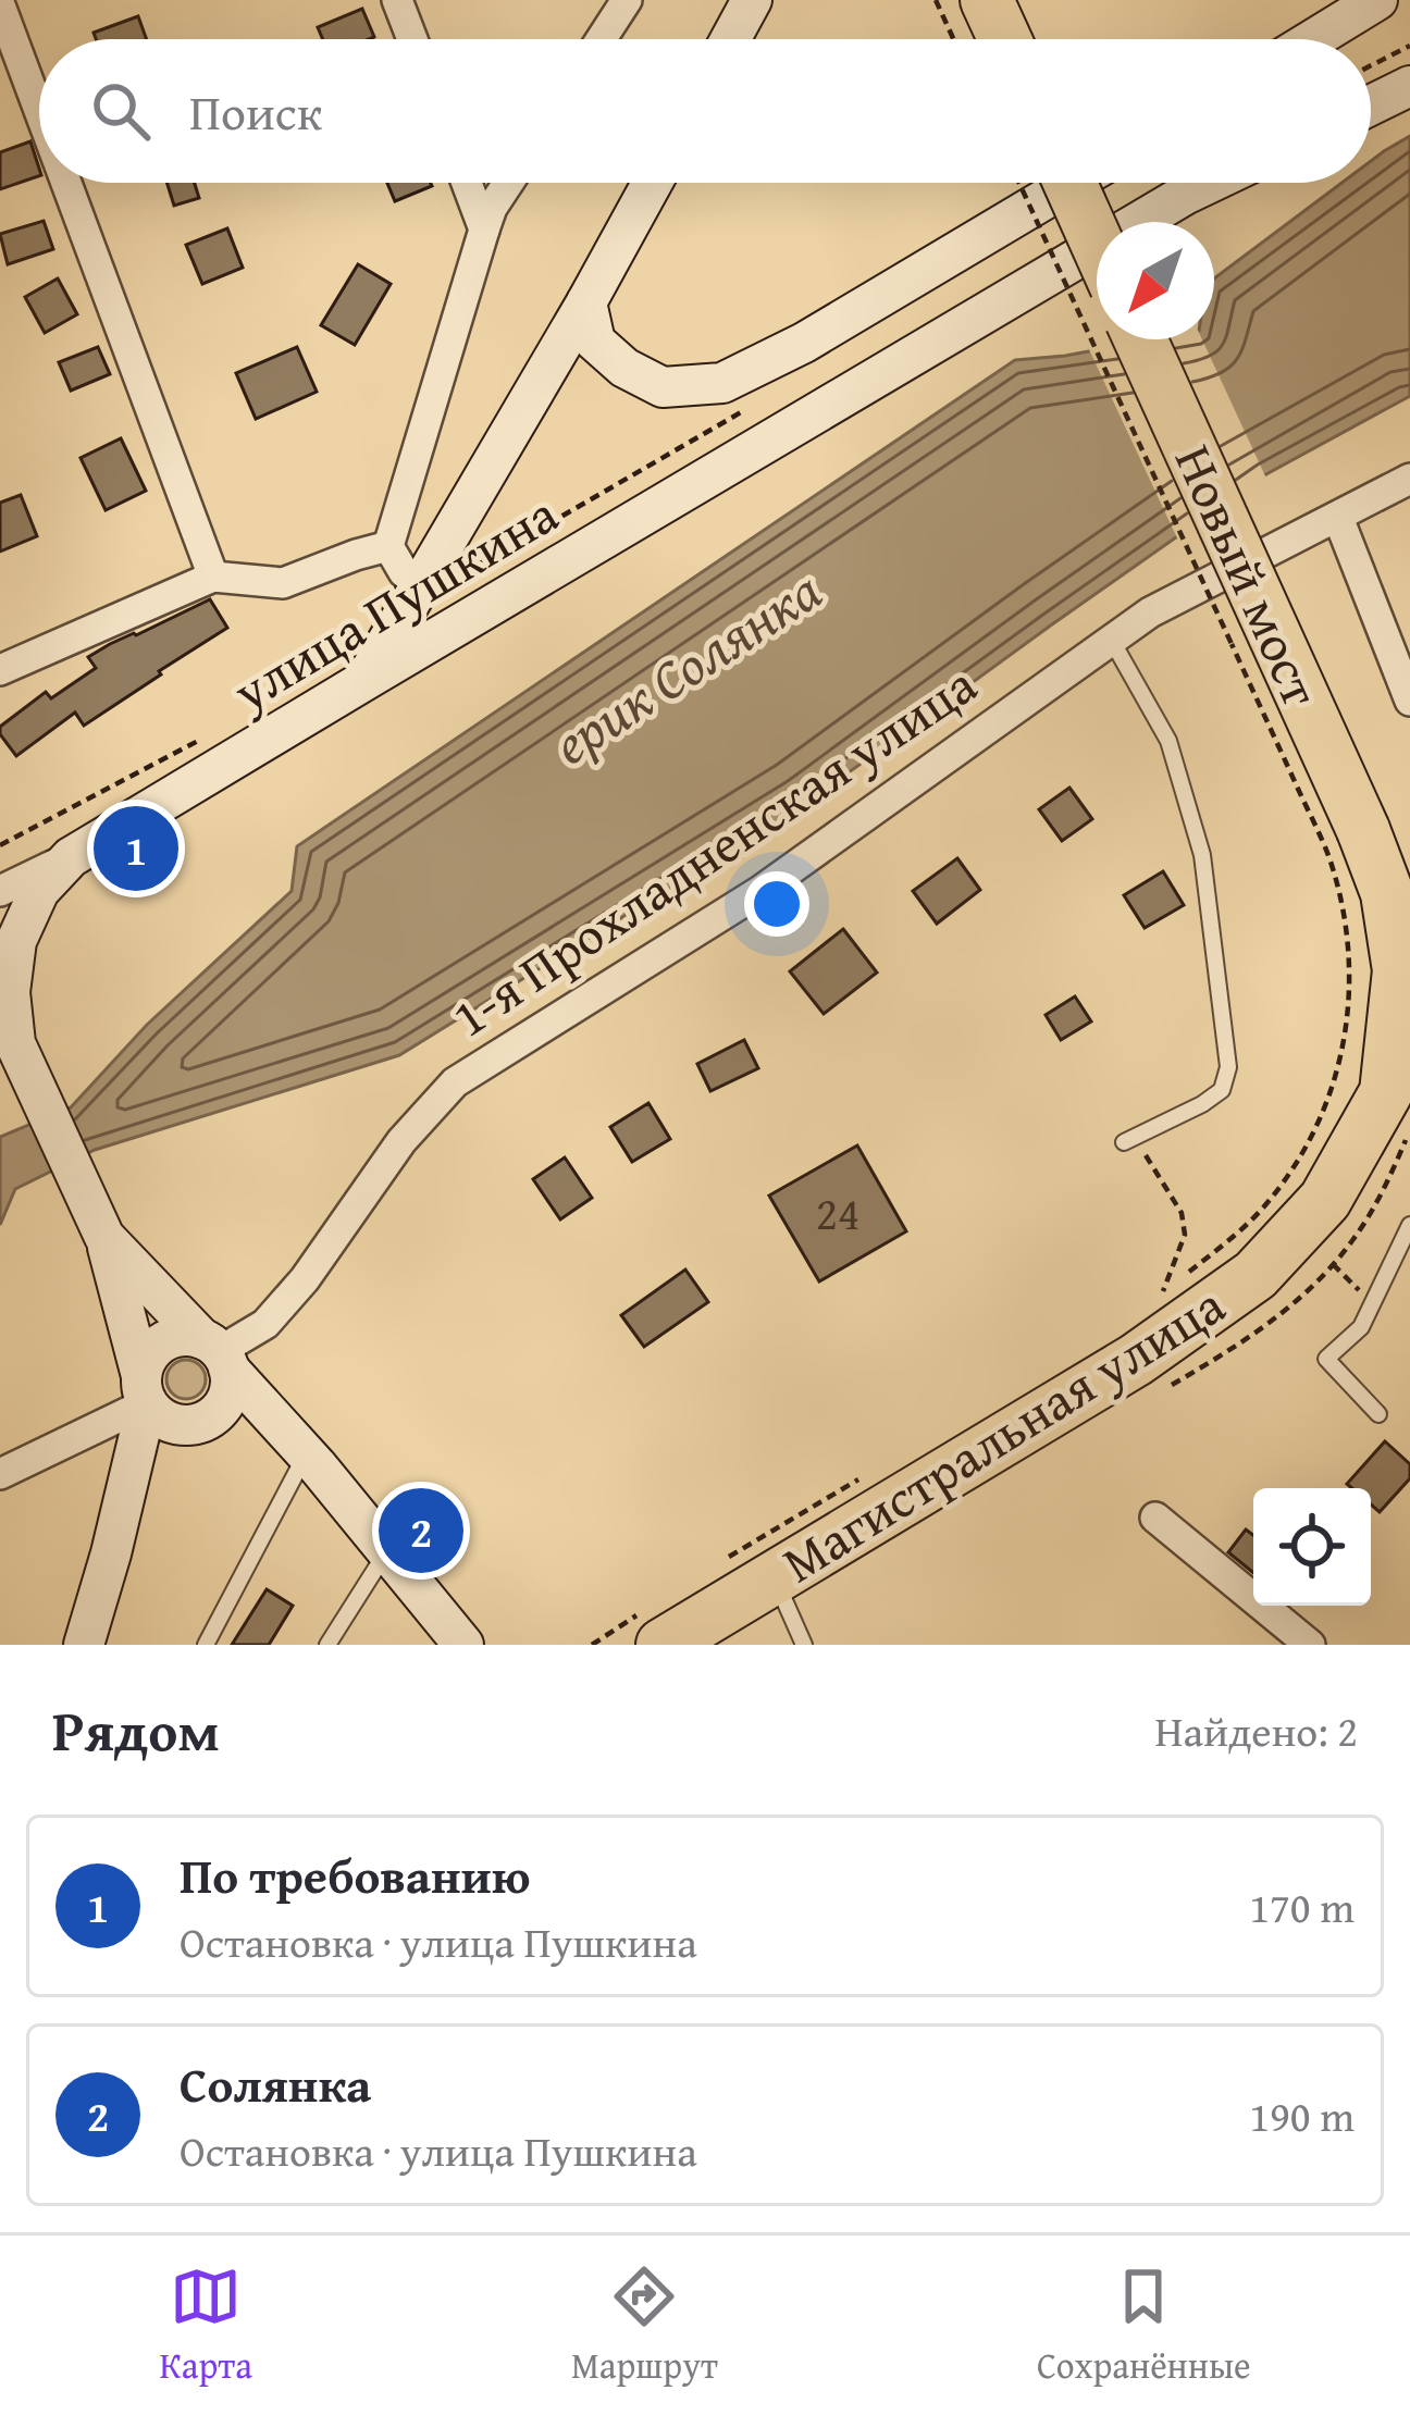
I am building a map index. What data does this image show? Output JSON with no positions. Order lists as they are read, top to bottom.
{
  "streets": {
    "highway": ["Новый мост", "Магистральная улица"],
    "main road": ["улица Пушкина"],
    "street": ["1-я Прохладненская улица"]
  },
  "crossings": [
    ["Новый мост", "Магистральная улица"],
    ["улица Пушкина", "1-я Прохладненская улица"]
  ],
  "water": ["ерик Солянка"],
  "house_numbers": ["24"],
  "north": "bottom left",
  "page": {
    "search": "Поиск",
    "pins": ["1", "2"],
    "heading": ["Рядом", "Найдено: 2"],
    "list": [
      {
        "mark": "1",
        "name": "По требованию",
        "note": "Остановка · улица Пушкина",
        "value": "170 m"
      },
      {
        "mark": "2",
        "name": "Солянка",
        "note": "Остановка · улица Пушкина",
        "value": "190 m"
      }
    ],
    "nav": ["Карта", "Маршрут", "Сохранённые"]
  }
}
